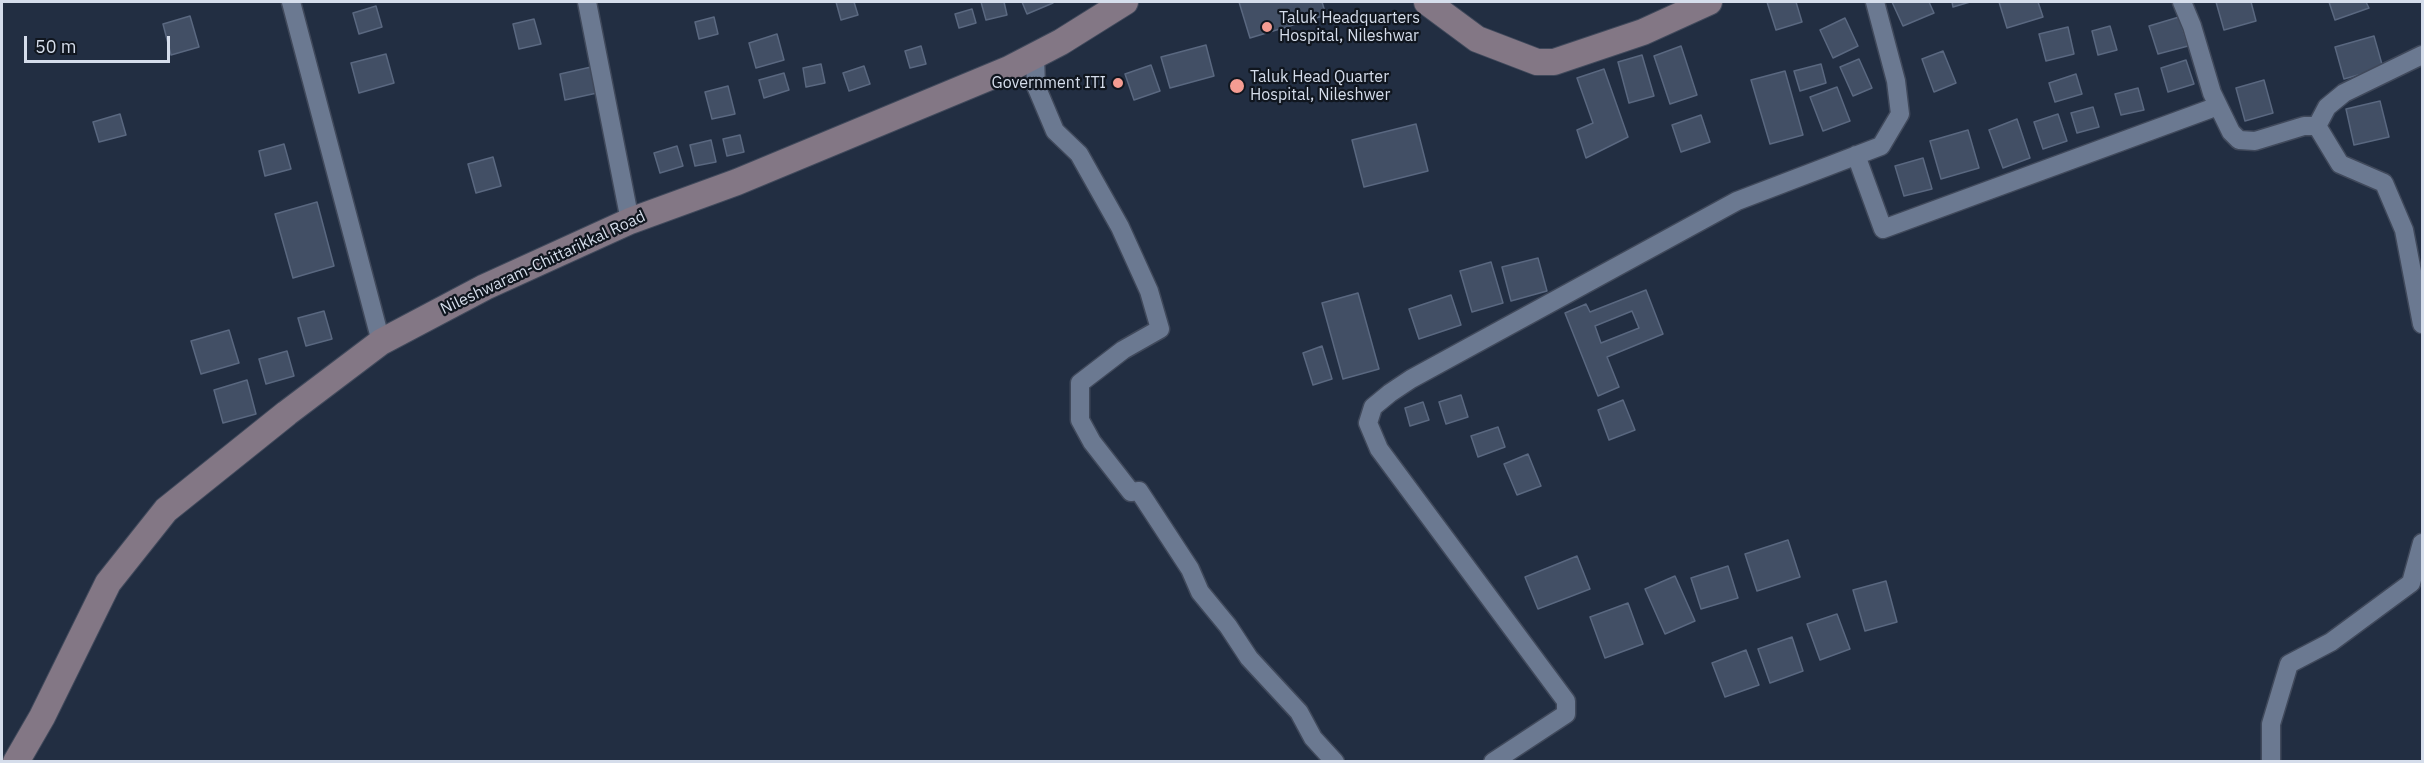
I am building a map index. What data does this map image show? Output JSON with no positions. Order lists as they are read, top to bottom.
{
  "streets": {
    "main road": ["Nileshwaram-Chittarikkal Road"]
  },
  "places": ["Taluk Headquarters Hospital, Nileshwar", "Government ITI", "Taluk Head Quarter Hospital, Nileshwer"],
  "scale_bar": "50 m"
}
